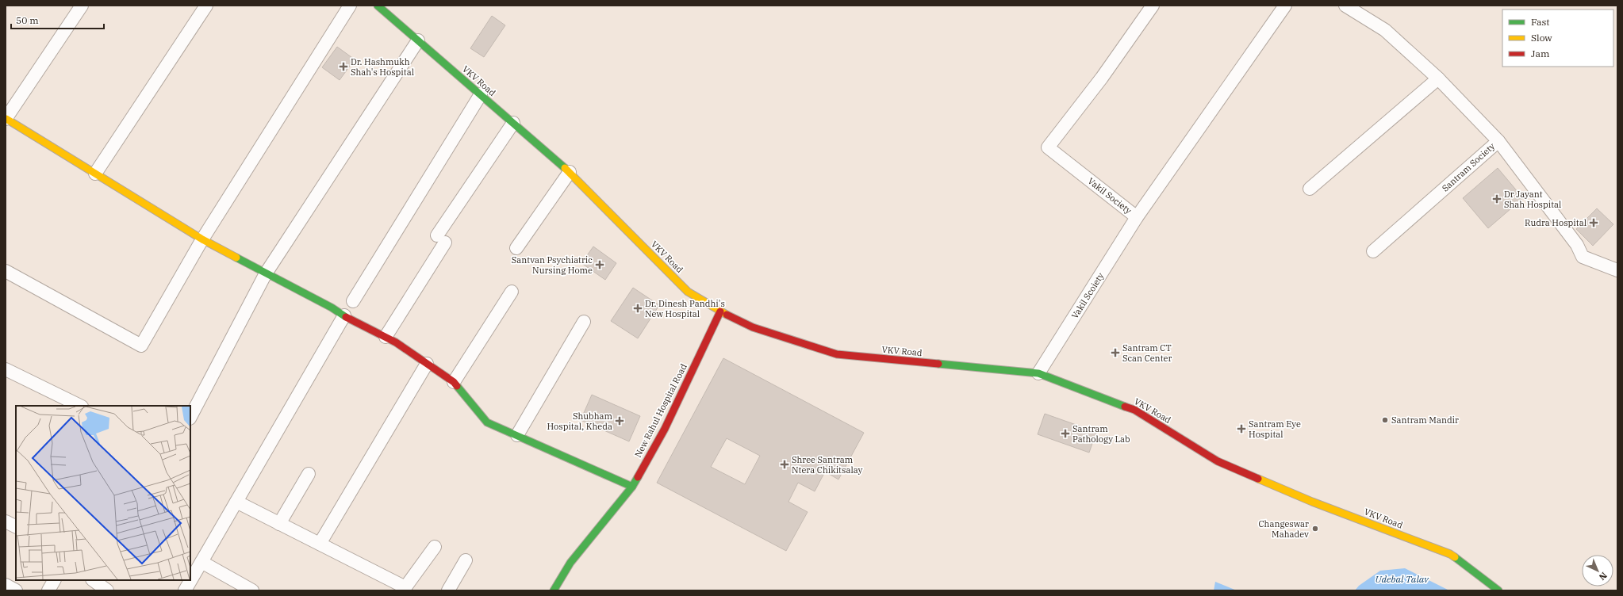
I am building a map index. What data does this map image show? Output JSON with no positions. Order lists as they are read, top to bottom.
{
  "streets": {
    "main road": ["VKV Road", "New Rahul Hospital Road"],
    "street": ["Santram Society", "Vakil Society", "Vakil Scoiety"]
  },
  "crossings": [
    ["VKV Road", "Vakil Scoiety"],
    ["VKV Road", "New Rahul Hospital Road"],
    ["Vakil Society", "Vakil Scoiety"]
  ],
  "water": ["Udebal Talav"],
  "places": {
    "health": [
      "Dr. Hashmukh Shah's Hospital",
      "Dr Jayant Shah Hospital",
      "Rudra Hospital",
      "Santvan Psychiatric Nursing Home",
      "Dr. Dinesh Pandhi's New Hospital",
      "Santram CT Scan Center",
      "Shubham Hospital, Kheda",
      "Santram Eye Hospital",
      "Santram Pathology Lab",
      "Shree Santram Ntera Chikitsalay"
    ],
    "other": ["Santram Mandir", "Changeswar Mahadev"]
  },
  "legend": ["Fast", "Slow", "Jam"],
  "scale_bar": "50 m",
  "north": "bottom right"
}
